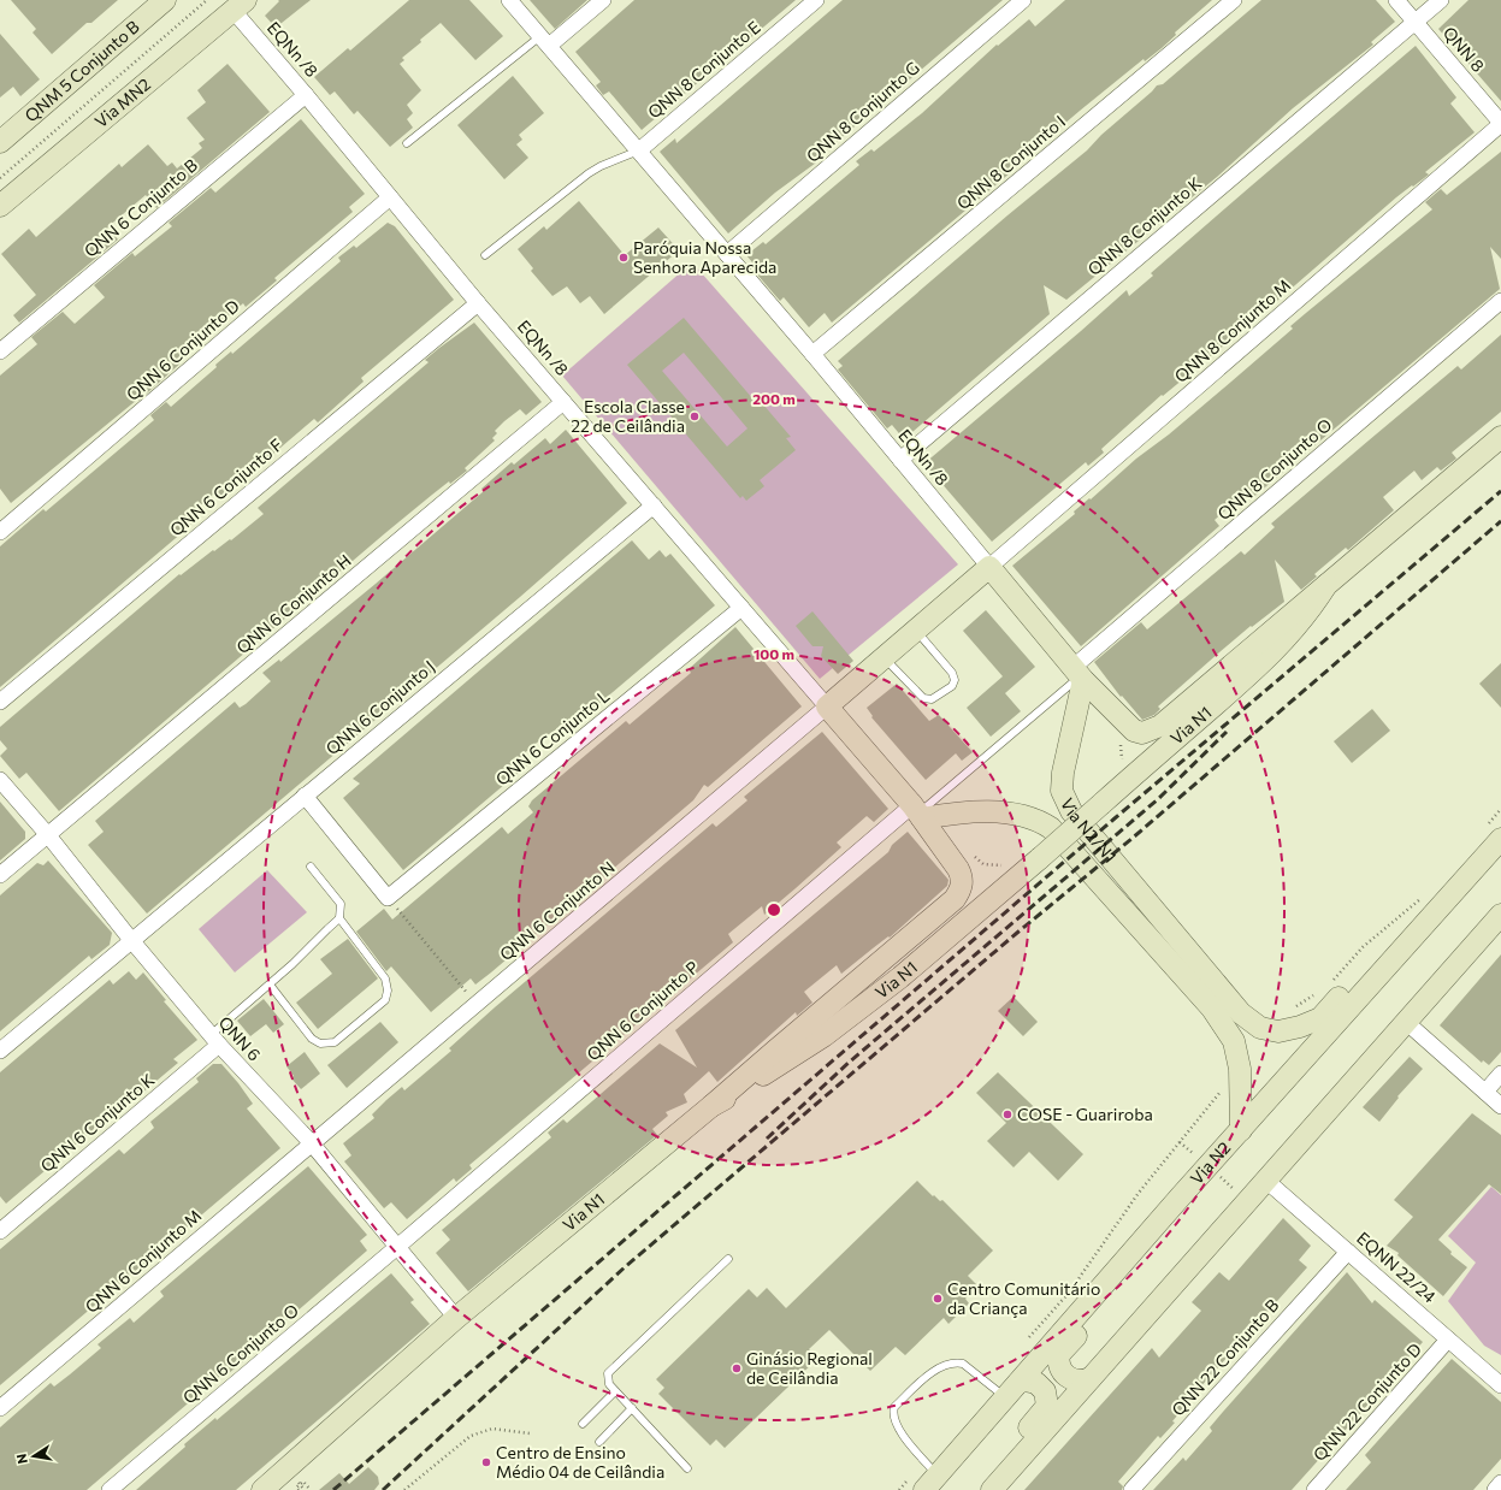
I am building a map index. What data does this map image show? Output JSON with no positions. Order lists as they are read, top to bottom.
{
  "streets": {
    "main road": [
      "QNM 5 Conjunto B",
      "Via MN2",
      "Via N1",
      "Via N2/N1",
      "Via N2"
    ],
    "street": [
      "EQNn /8",
      "QNN 8",
      "QNN 8 Conjunto E",
      "QNN 8 Conjunto G",
      "QNN 8 Conjunto I",
      "QNN 6 Conjunto B",
      "QNN 8 Conjunto K",
      "QNN 8 Conjunto M",
      "QNN 6 Conjunto D",
      "QNN 8 Conjunto O",
      "QNN 6 Conjunto F",
      "QNN 6 Conjunto H",
      "QNN 6 Conjunto J",
      "QNN 6 Conjunto L",
      "QNN 6 Conjunto N",
      "QNN 6 Conjunto P",
      "QNN 6",
      "QNN 6 Conjunto K",
      "QNN 6 Conjunto M",
      "EQNN 22/24",
      "QNN 6 Conjunto O",
      "QNN 22 Conjunto B",
      "QNN 22 Conjunto D"
    ]
  },
  "crossings": [
    ["EQNn /8", "QNN 8 Conjunto E"],
    ["EQNn /8", "Via MN2"],
    ["EQNn /8", "QNN 8 Conjunto G"],
    ["EQNn /8", "QNN 8 Conjunto I"],
    ["EQNn /8", "QNN 6 Conjunto B"],
    ["EQNn /8", "QNN 8 Conjunto K"],
    ["EQNn /8", "QNN 8 Conjunto M"],
    ["EQNn /8", "QNN 6 Conjunto D"],
    ["EQNn /8", "QNN 6 Conjunto F"],
    ["EQNn /8", "QNN 6 Conjunto H"],
    ["EQNn /8", "QNN 6 Conjunto J"],
    ["EQNn /8", "QNN 6 Conjunto L"],
    ["EQNn /8", "QNN 6 Conjunto N"],
    ["QNN 8", "QNN 8 Conjunto K"],
    ["QNN 8", "QNN 8 Conjunto M"],
    ["QNN 8 Conjunto O", "Via N2/N1"],
    ["QNN 6 Conjunto H", "QNN 6"],
    ["QNN 6 Conjunto J", "QNN 6"],
    ["Via N1", "QNN 6"],
    ["Via N2/N1", "Via N2"],
    ["QNN 6 Conjunto N", "QNN 6"],
    ["QNN 6 Conjunto N", "QNN 6 Conjunto M"],
    ["QNN 6 Conjunto P", "QNN 6"],
    ["QNN 6 Conjunto P", "QNN 6 Conjunto O"],
    ["QNN 6", "QNN 6 Conjunto K"],
    ["QNN 6", "QNN 6 Conjunto M"],
    ["QNN 6", "QNN 6 Conjunto O"],
    ["EQNN 22/24", "QNN 22 Conjunto B"],
    ["EQNN 22/24", "QNN 22 Conjunto D"]
  ],
  "places": [
    "Paróquia Nossa Senhora Aparecida",
    "Escola Classe 22 de Ceilândia",
    "COSE - Guariroba",
    "Centro Comunitário da Criança",
    "Ginásio Regional de Ceilândia",
    "Centro de Ensino Médio 04 de Ceilândia"
  ],
  "north": "left",
  "rings": ["200 m", "100 m"]
}
